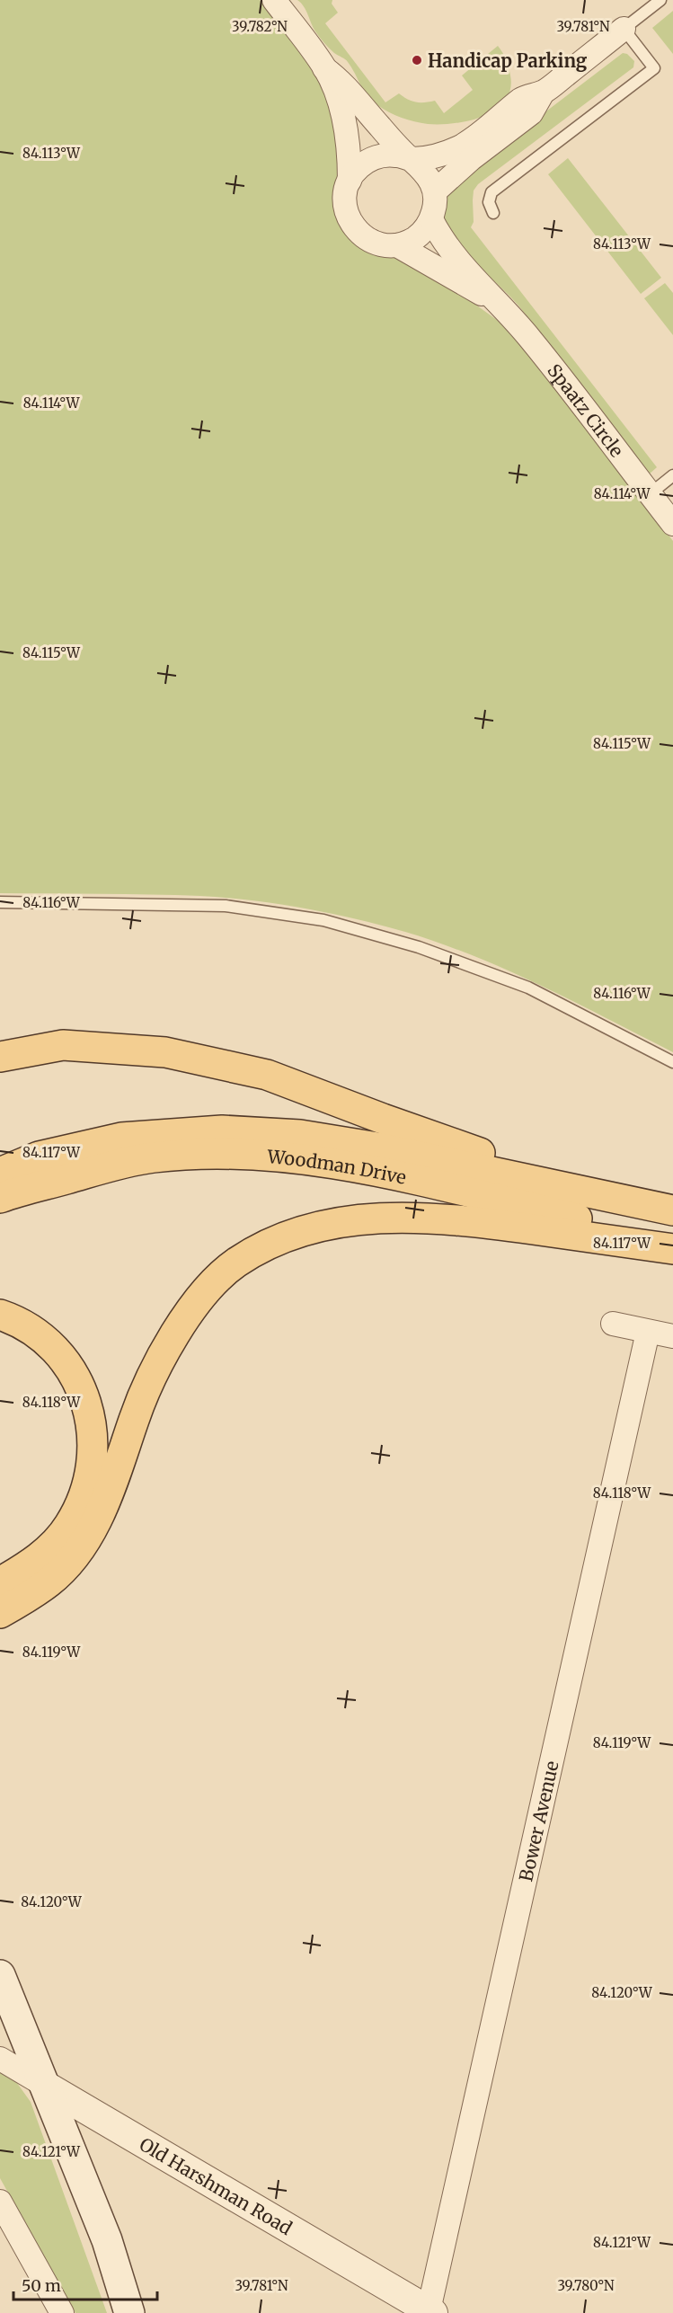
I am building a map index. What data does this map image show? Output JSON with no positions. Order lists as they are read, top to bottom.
{
  "streets": {
    "main road": ["Woodman Drive"],
    "street": ["Spaatz Circle", "Bower Avenue", "Old Harshman Road"]
  },
  "crossings": [
    ["Bower Avenue", "Old Harshman Road"]
  ],
  "places": ["Handicap Parking"],
  "scale_bar": "50 m",
  "coordinates": [
    "39.782°N",
    "39.781°N",
    "84.113°W",
    "84.114°W",
    "84.115°W",
    "84.116°W",
    "84.117°W",
    "84.118°W",
    "84.119°W",
    "84.120°W",
    "84.121°W",
    "39.780°N"
  ]
}
